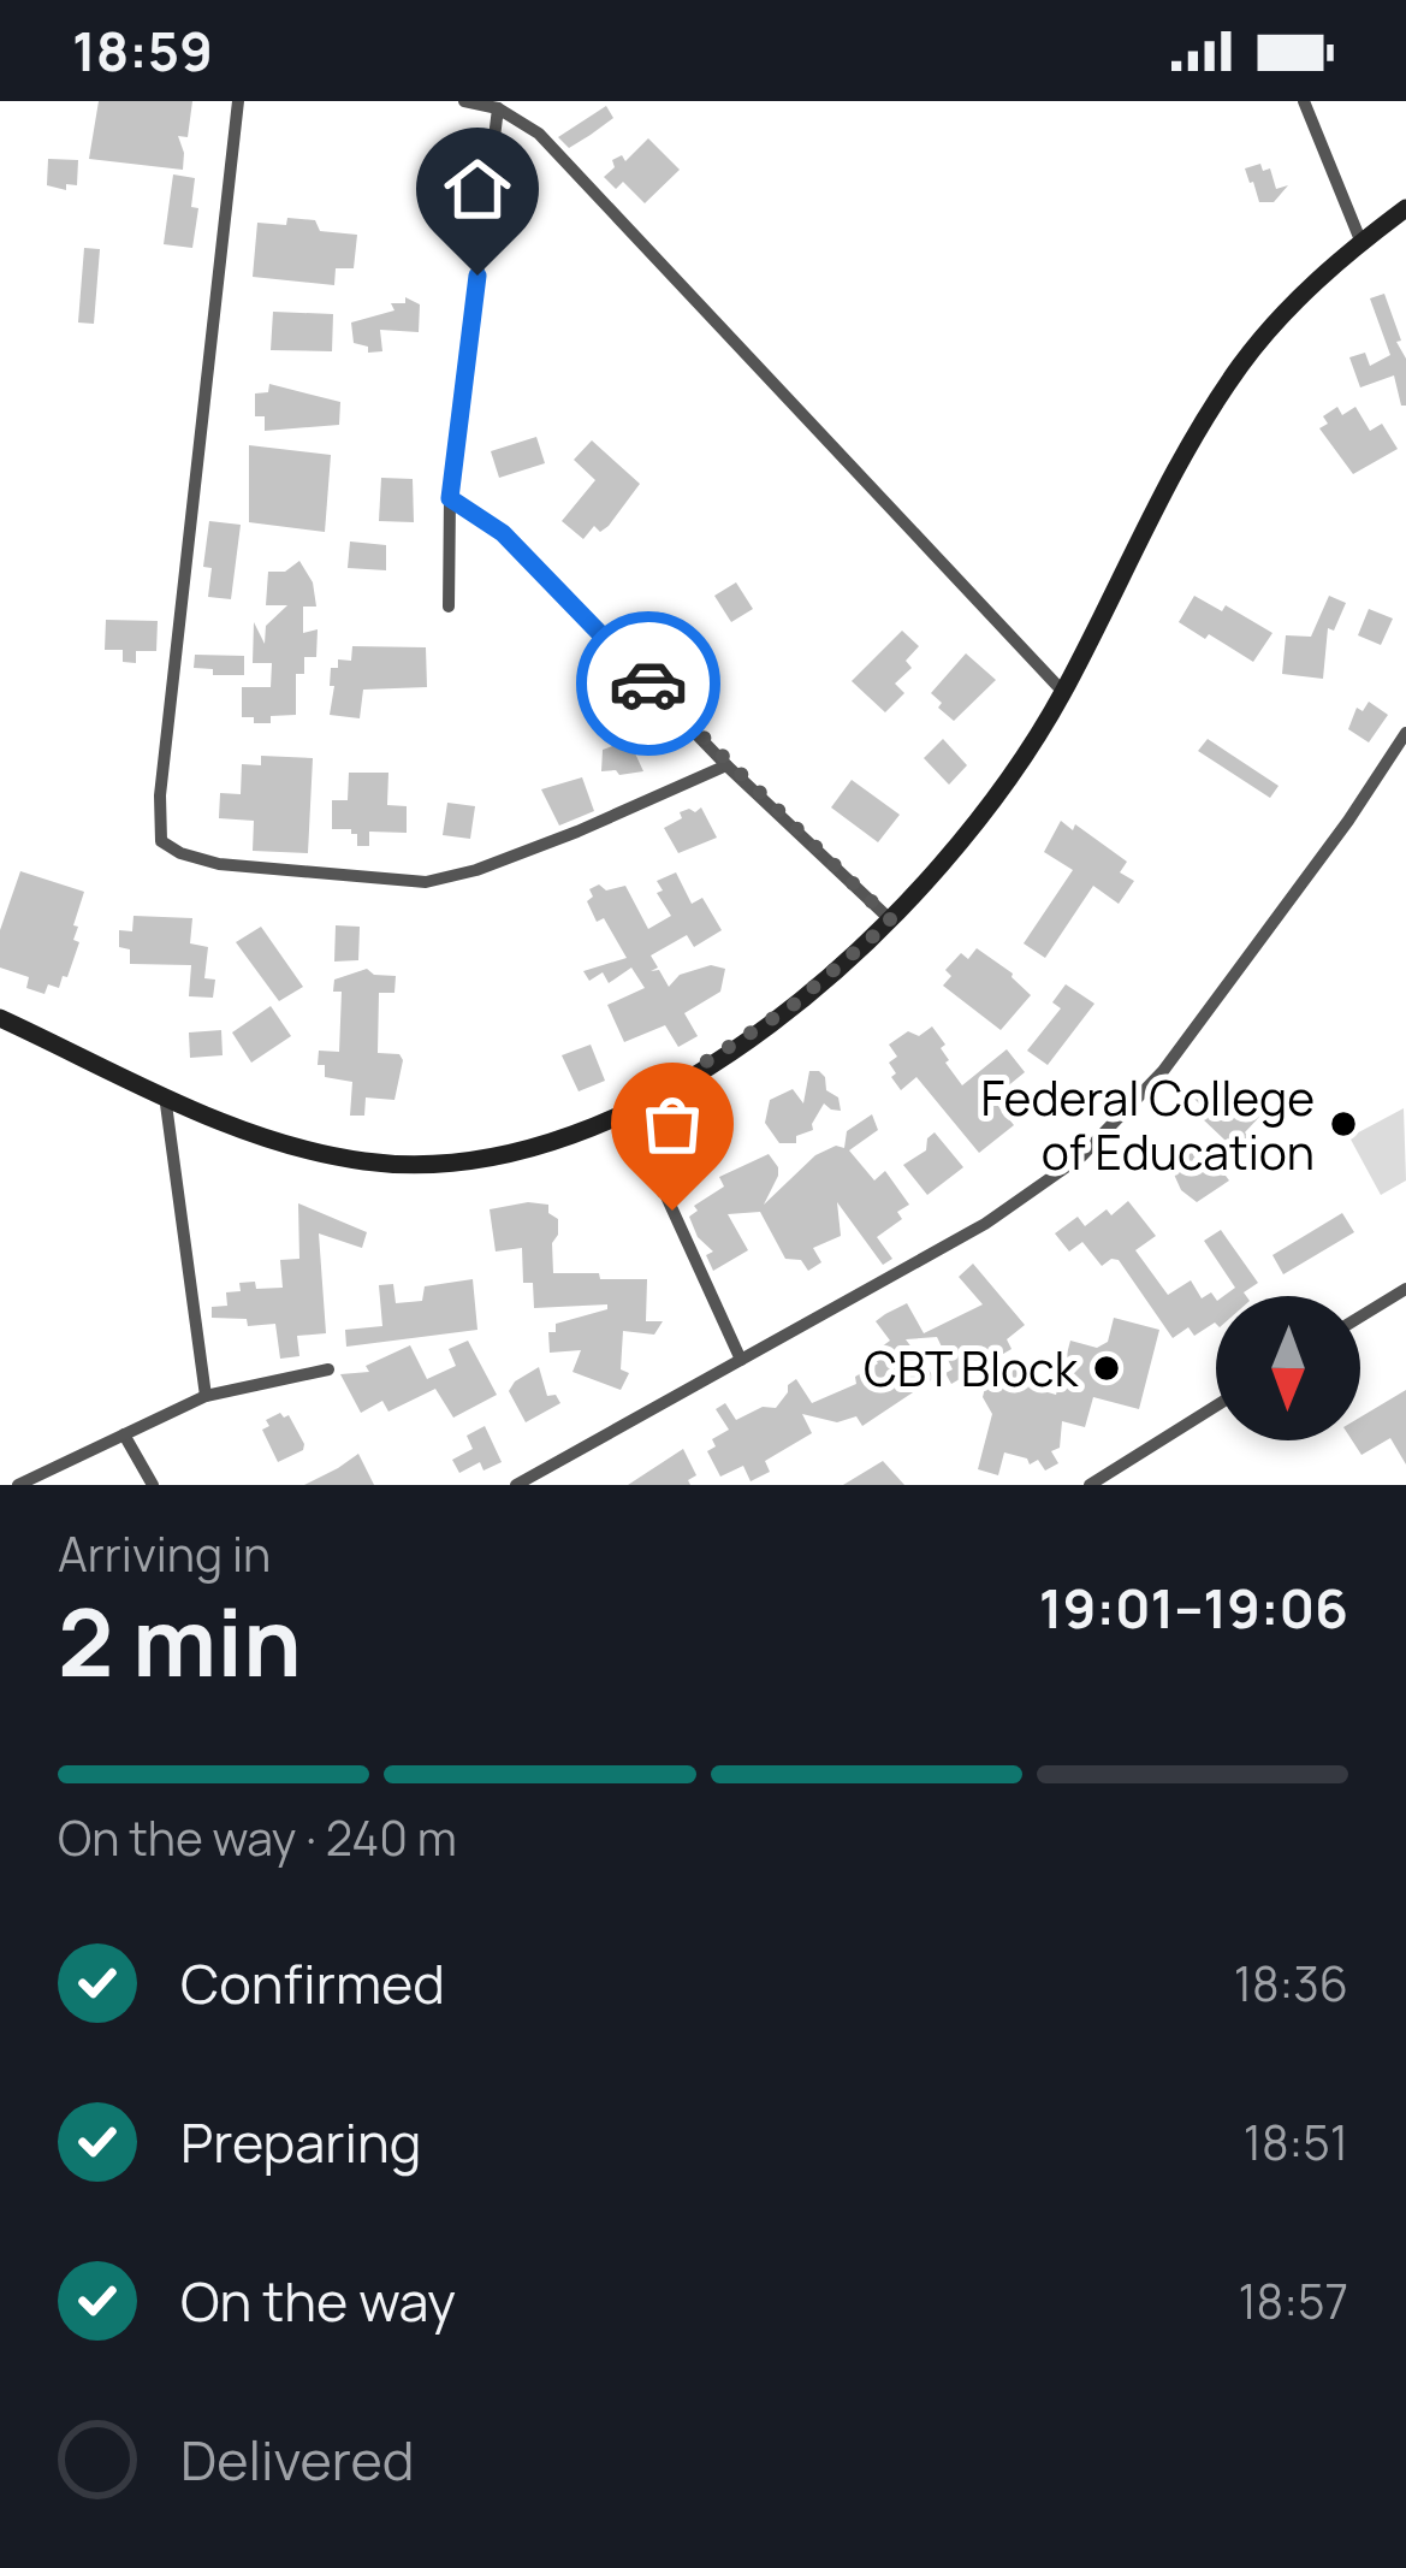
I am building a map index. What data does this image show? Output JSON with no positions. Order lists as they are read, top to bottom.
{
  "places": ["Federal College of Education", "CBT Block"],
  "north": "bottom",
  "page": {
    "status": "18:59",
    "heading": ["2 min", "Arriving in", "19:01–19:06"],
    "bar": "On the way · 240 m",
    "list": [
      ["Confirmed", "18:36"],
      ["Preparing", "18:51"],
      ["On the way", "18:57"],
      "Delivered"
    ]
  }
}
